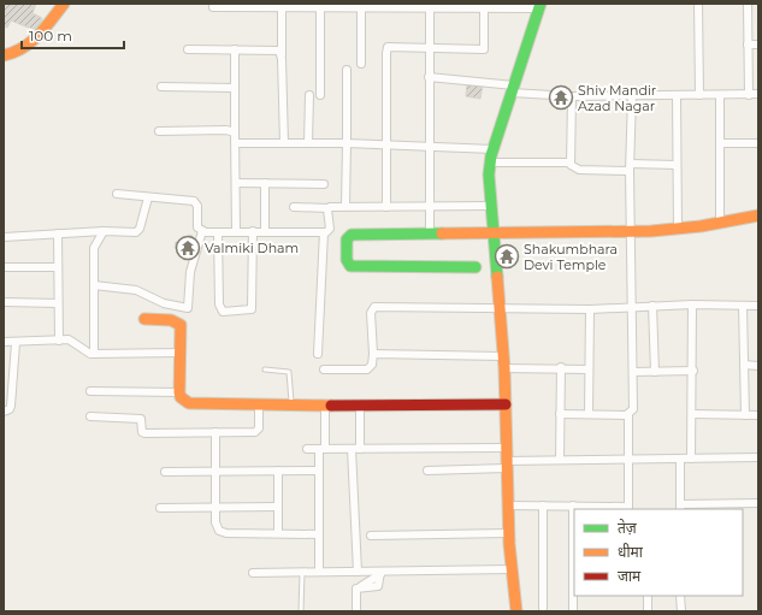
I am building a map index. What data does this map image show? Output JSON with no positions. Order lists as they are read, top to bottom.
{
  "places": {
    "temple": ["Shiv Mandir Azad Nagar", "Valmiki Dham", "Shakumbhara Devi Temple"]
  },
  "legend": ["तेज़", "धीमा", "जाम"],
  "scale_bar": "100 m"
}
